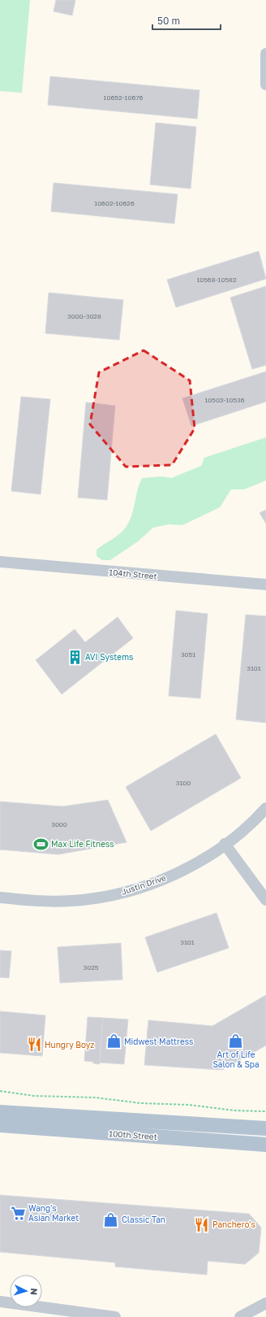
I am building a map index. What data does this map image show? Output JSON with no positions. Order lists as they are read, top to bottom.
{
  "streets": {
    "main road": ["100th Street"],
    "street": ["104th Street", "Justin Drive"]
  },
  "places": {
    "building": ["AVI Systems"],
    "sports": ["Max Life Fitness"],
    "shop": ["Art of Life Salon & Spa", "Midwest Mattress", "Classic Tan"],
    "restaurant": ["Hungry Boyz", "Panchero's"],
    "supermarket": ["Wang's Asian Market"]
  },
  "house_numbers": [
    "10652-10676",
    "10602-10626",
    "10568-10582",
    "3000-3028",
    "10502-10536",
    "3051",
    "3101",
    "3100",
    "3000",
    "3101",
    "3025"
  ],
  "scale_bar": "50 m",
  "north": "right"
}
